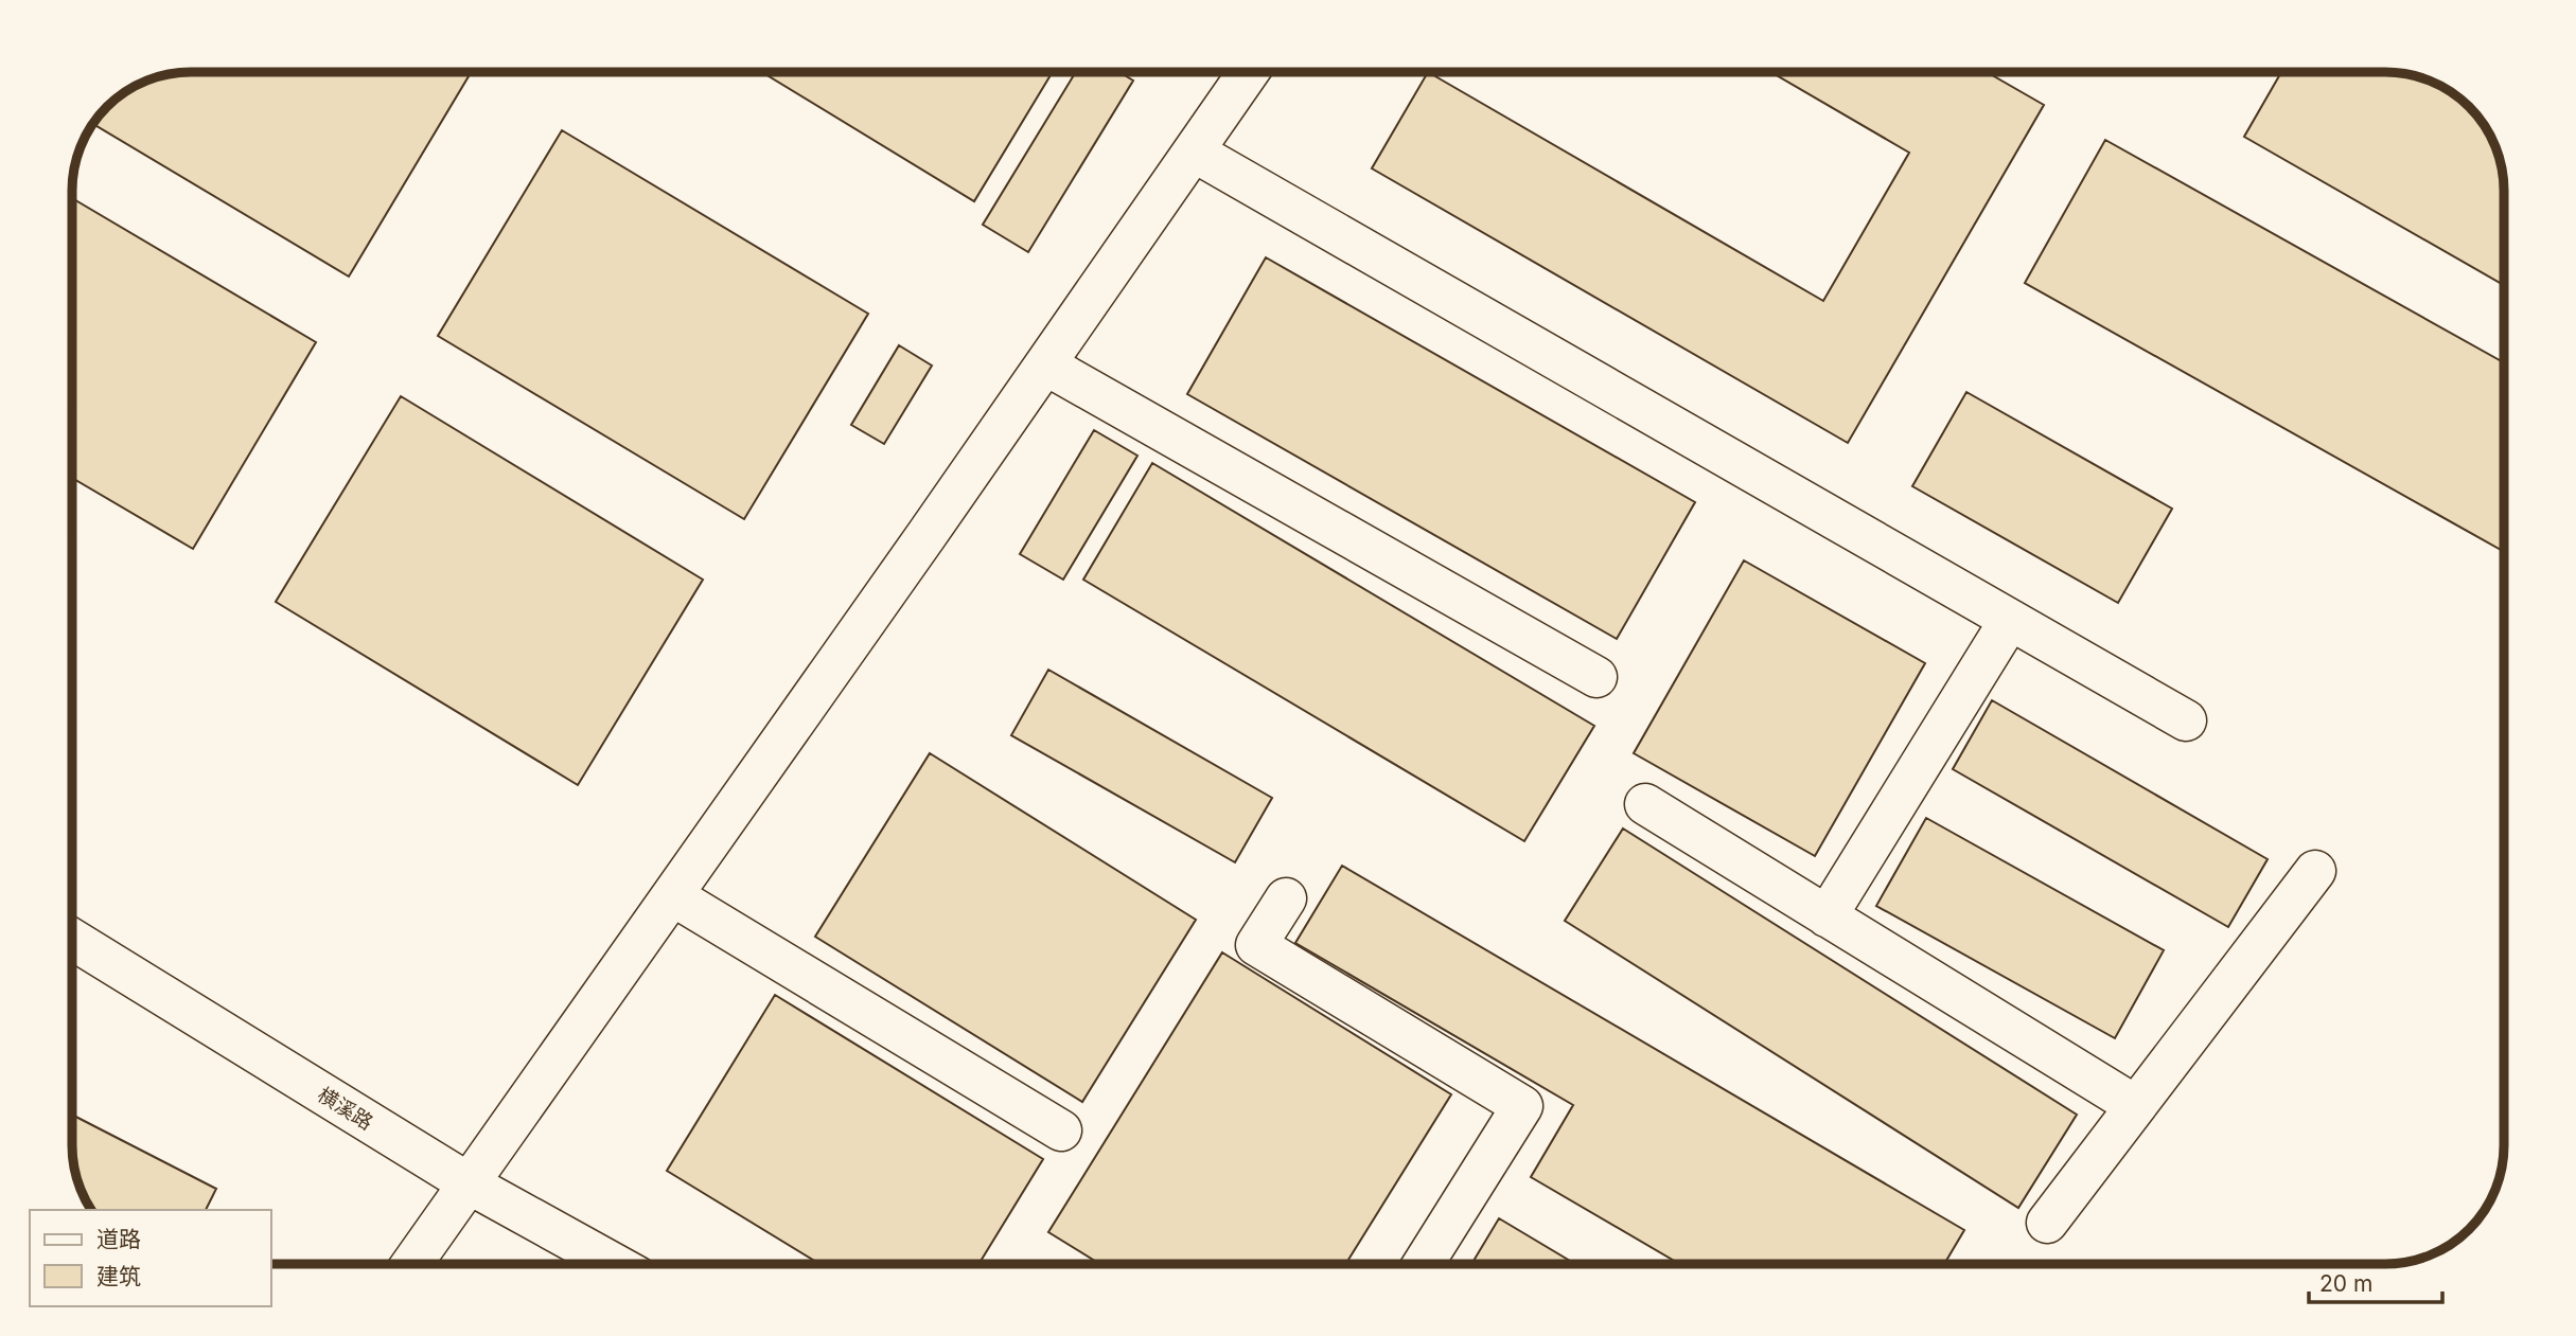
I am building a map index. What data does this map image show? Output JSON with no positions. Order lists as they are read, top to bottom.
{
  "streets": {
    "street": ["横溪路"]
  },
  "legend": ["道路", "建筑"],
  "scale_bar": "20 m"
}
